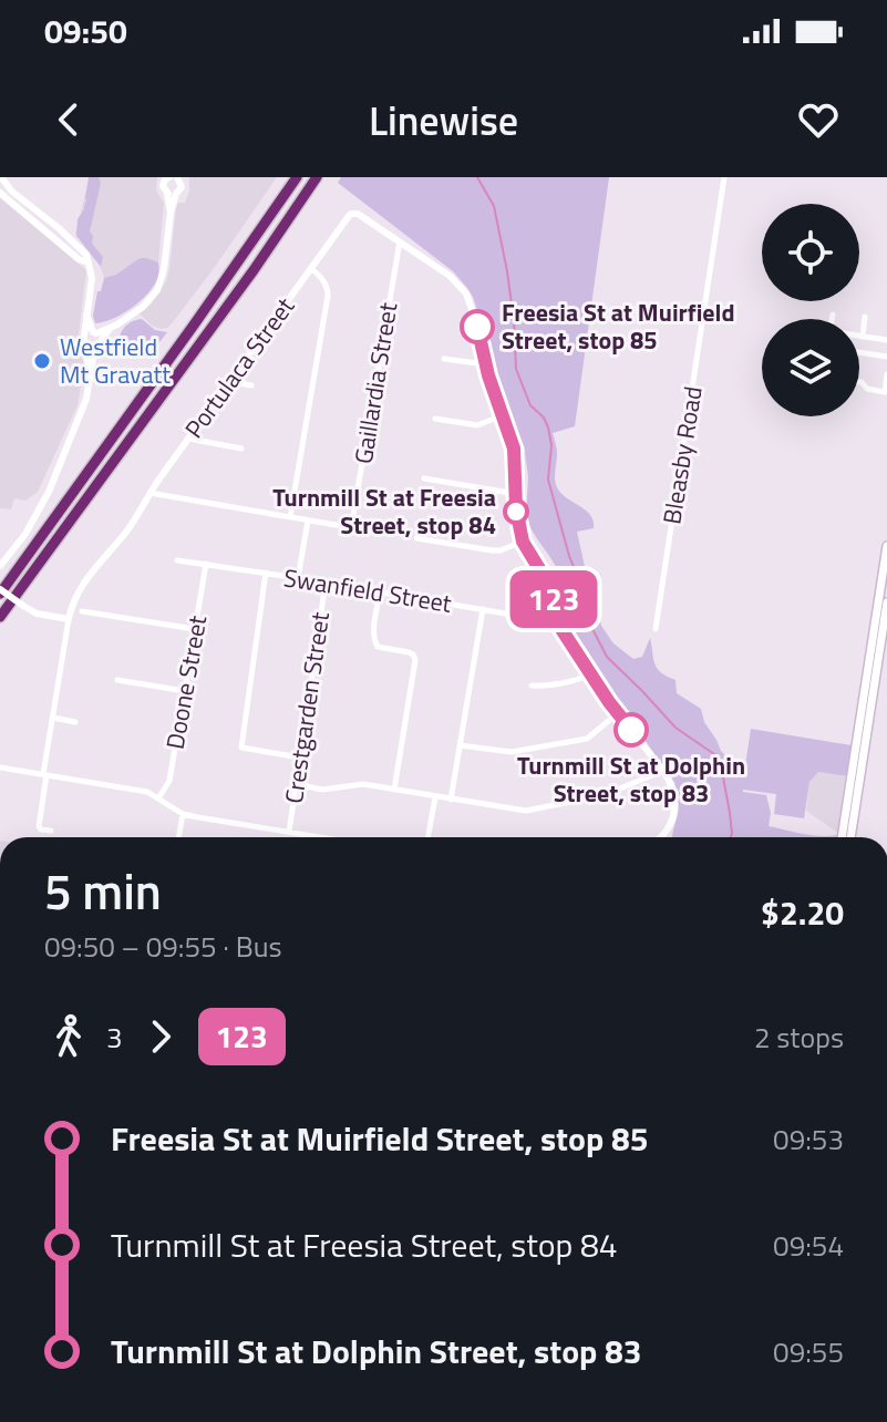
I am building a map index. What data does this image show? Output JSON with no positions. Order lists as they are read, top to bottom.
{
  "streets": {
    "street": [
      "Portulaca Street",
      "Gaillardia Street",
      "Bleasby Road",
      "Swanfield Street",
      "Doone Street",
      "Crestgarden Street"
    ]
  },
  "crossings": [
    ["Portulaca Street", "Gaillardia Street"],
    ["Swanfield Street", "Doone Street"],
    ["Swanfield Street", "Crestgarden Street"]
  ],
  "places": [
    "Freesia St at Muirfield Street, stop 85",
    "Westfield Mt Gravatt",
    "Turnmill St at Freesia Street, stop 84",
    "Turnmill St at Dolphin Street, stop 83"
  ],
  "lines": ["bus line 123"],
  "page": {
    "status": "09:50",
    "header": "Linewise",
    "on_map": "123",
    "heading": ["5 min", "09:50 – 09:55 · Bus", "$2.20"],
    "legs": ["3", "123", "2 stops"],
    "list": [
      {
        "name": "Freesia St at Muirfield Street, stop 85",
        "value": "09:53"
      },
      {
        "name": "Turnmill St at Freesia Street, stop 84",
        "value": "09:54"
      },
      {
        "name": "Turnmill St at Dolphin Street, stop 83",
        "value": "09:55"
      }
    ]
  }
}
